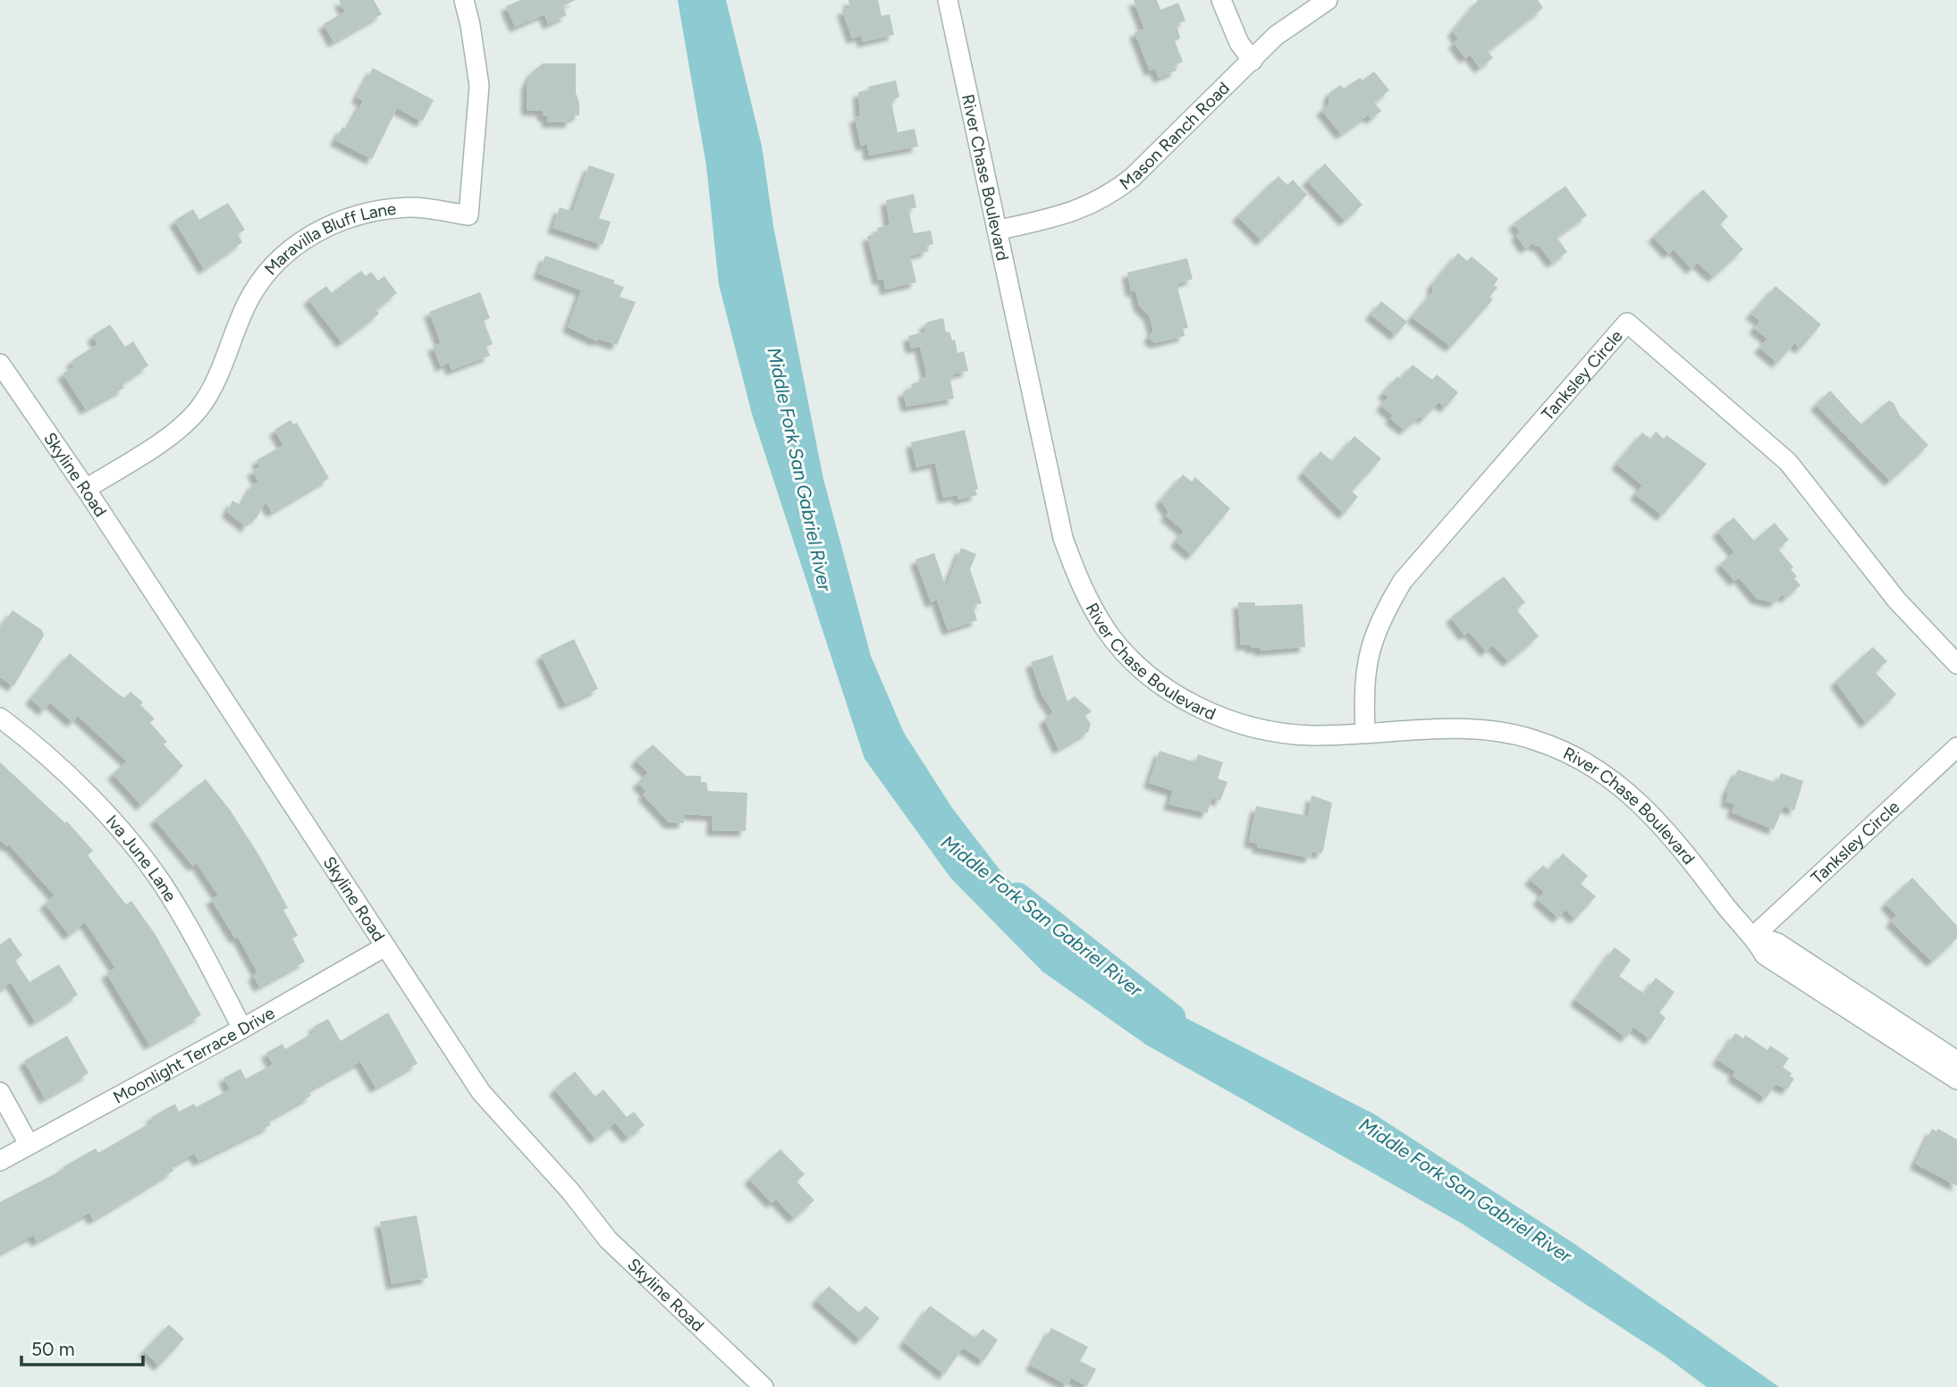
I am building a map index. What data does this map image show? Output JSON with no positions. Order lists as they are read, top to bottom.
{
  "streets": {
    "street": [
      "Mason Ranch Road",
      "River Chase Boulevard",
      "Maravilla Bluff Lane",
      "Tanksley Circle",
      "Skyline Road",
      "Iva June Lane",
      "Moonlight Terrace Drive"
    ]
  },
  "crossings": [
    ["Mason Ranch Road", "River Chase Boulevard"],
    ["River Chase Boulevard", "Tanksley Circle"],
    ["Maravilla Bluff Lane", "Skyline Road"],
    ["Skyline Road", "Moonlight Terrace Drive"],
    ["Iva June Lane", "Moonlight Terrace Drive"]
  ],
  "water": ["Middle Fork San Gabriel River"],
  "scale_bar": "50 m"
}
